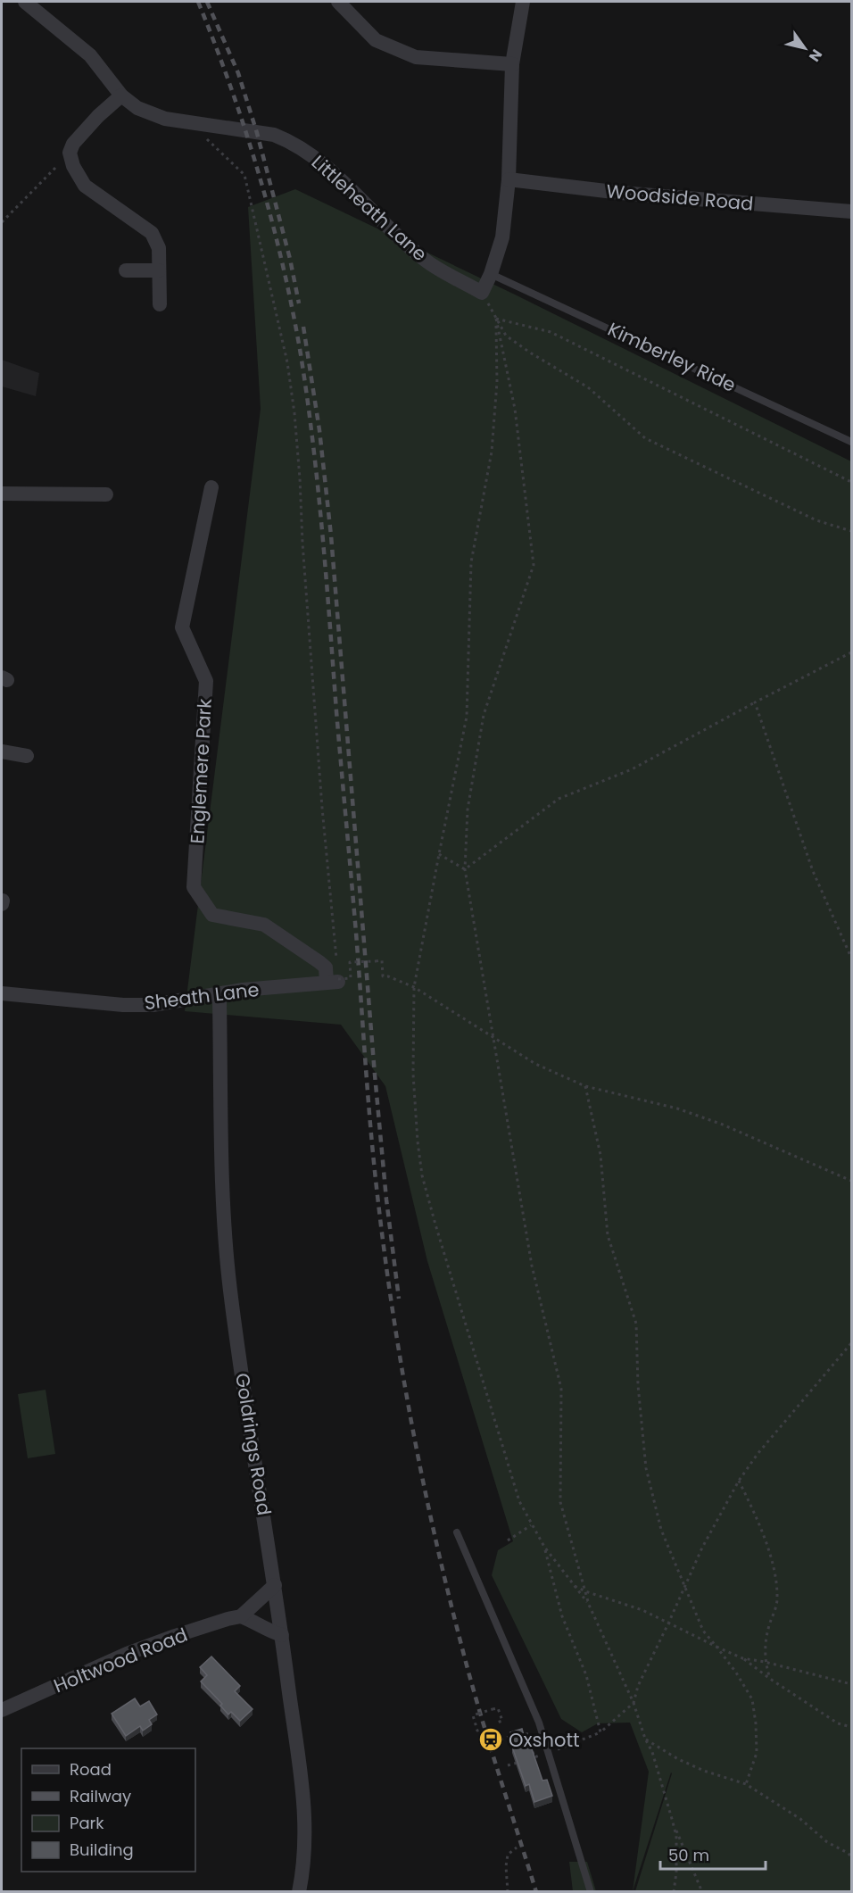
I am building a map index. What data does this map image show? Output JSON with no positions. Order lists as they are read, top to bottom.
{
  "streets": {
    "street": [
      "Woodside Road",
      "Littleheath Lane",
      "Englemere Park",
      "Sheath Lane",
      "Goldrings Road",
      "Holtwood Road"
    ],
    "lane": ["Kimberley Ride"]
  },
  "crossings": [
    ["Englemere Park", "Sheath Lane"],
    ["Sheath Lane", "Goldrings Road"],
    ["Goldrings Road", "Holtwood Road"]
  ],
  "places": {
    "station": ["Oxshott"]
  },
  "legend": [
    "Road",
    "Railway",
    "Park",
    "Building"
  ],
  "scale_bar": "50 m",
  "north": "bottom right"
}
